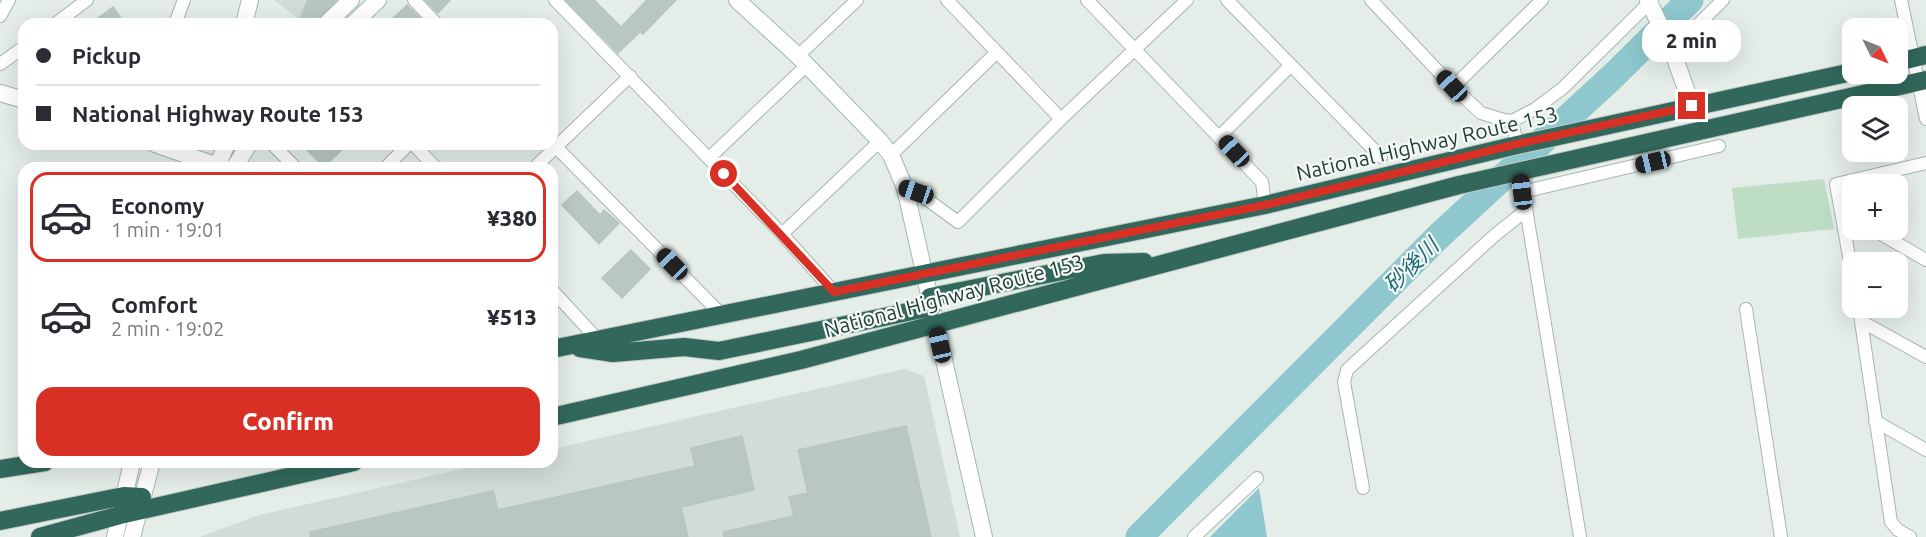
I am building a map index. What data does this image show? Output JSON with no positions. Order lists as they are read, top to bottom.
{
  "streets": {
    "highway": ["National Highway Route 153"]
  },
  "water": ["砂後川"],
  "north": "bottom right",
  "page": {
    "map_buttons": ["+", "−"],
    "banner": ["Pickup", "National Highway Route 153"],
    "bubble": "2 min",
    "list": [
      {
        "name": "Economy",
        "note": "1 min · 19:01",
        "value": "¥380"
      },
      {
        "name": "Comfort",
        "note": "2 min · 19:02",
        "value": "¥513"
      }
    ],
    "buttons": "Confirm"
  }
}
